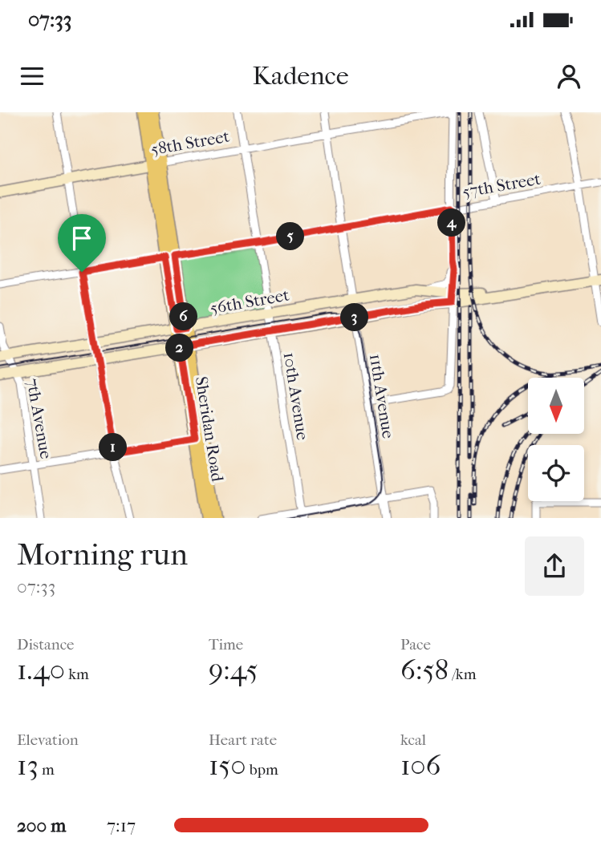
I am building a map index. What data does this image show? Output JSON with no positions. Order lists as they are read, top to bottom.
{
  "streets": {
    "main road": ["Sheridan Road"],
    "street": [
      "58th Street",
      "57th Street",
      "56th Street",
      "10th Avenue",
      "11th Avenue",
      "7th Avenue"
    ]
  },
  "crossings": [
    ["58th Street", "10th Avenue"],
    ["58th Street", "11th Avenue"],
    ["58th Street", "Sheridan Road"],
    ["57th Street", "10th Avenue"],
    ["57th Street", "11th Avenue"],
    ["57th Street", "Sheridan Road"],
    ["56th Street", "10th Avenue"],
    ["56th Street", "11th Avenue"],
    ["56th Street", "7th Avenue"],
    ["56th Street", "Sheridan Road"]
  ],
  "north": "bottom",
  "page": {
    "status": "07:33",
    "header": "Kadence",
    "pins": [
      "4",
      "5",
      "6",
      "3",
      "2",
      "1"
    ],
    "heading": ["Morning run", "07:33"],
    "stats": [
      ["Distance", "1.40 km"],
      ["Time", "9:45"],
      ["Pace", "6:58 /km"],
      ["Elevation", "13 m"],
      ["Heart rate", "150 bpm"],
      ["kcal", "106"]
    ],
    "list": [
      {
        "name": "200 m",
        "note": "7:17"
      }
    ]
  }
}
